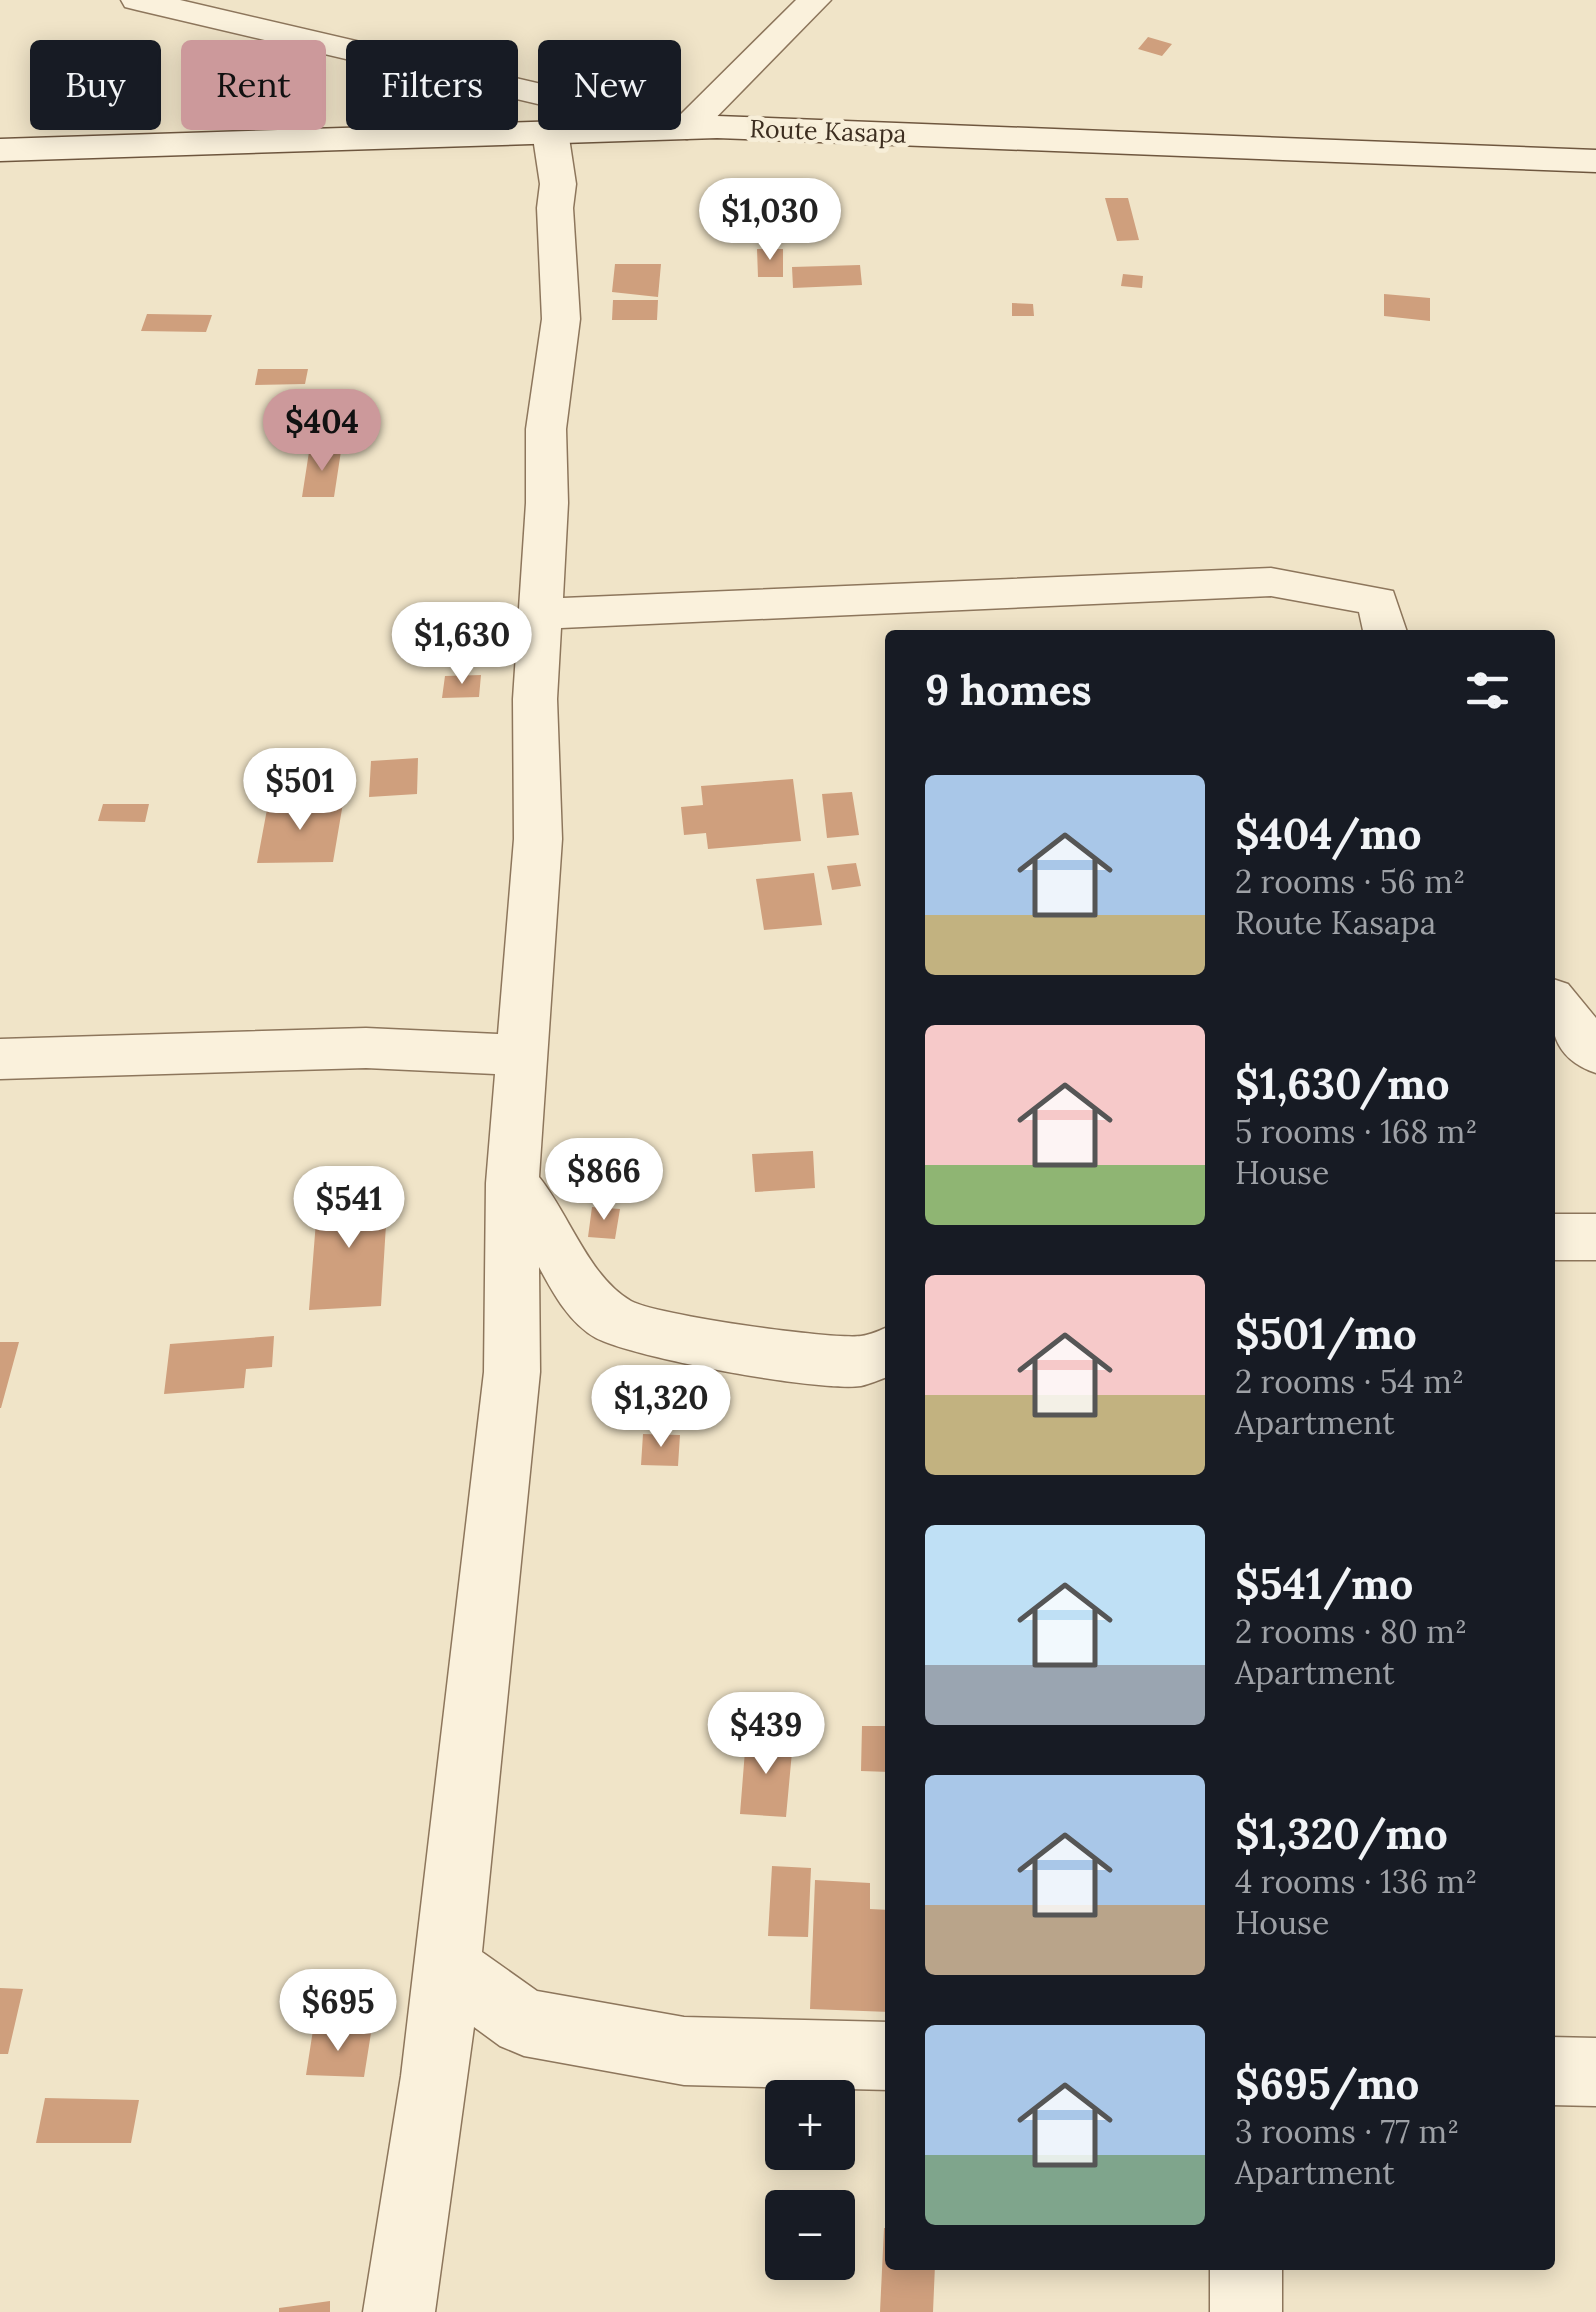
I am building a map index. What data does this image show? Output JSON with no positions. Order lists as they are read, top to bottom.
{
  "streets": {
    "main road": ["Route Kasapa"]
  },
  "page": {
    "chip": [
      "Buy",
      "Rent",
      "Filters",
      "New"
    ],
    "price": [
      "$1,030",
      "$404",
      "$1,630",
      "$501",
      "$866",
      "$541",
      "$1,320",
      "$439",
      "$695"
    ],
    "heading": "9 homes",
    "list": [
      {
        "name": "$404/mo",
        "note": "2 rooms · 56 m² · Route Kasapa"
      },
      {
        "name": "$1,630/mo",
        "note": "5 rooms · 168 m² · House"
      },
      {
        "name": "$501/mo",
        "note": "2 rooms · 54 m² · Apartment"
      },
      {
        "name": "$541/mo",
        "note": "2 rooms · 80 m² · Apartment"
      },
      {
        "name": "$1,320/mo",
        "note": "4 rooms · 136 m² · House"
      },
      {
        "name": "$695/mo",
        "note": "3 rooms · 77 m² · Apartment"
      }
    ],
    "map_buttons": ["+", "−"]
  }
}
